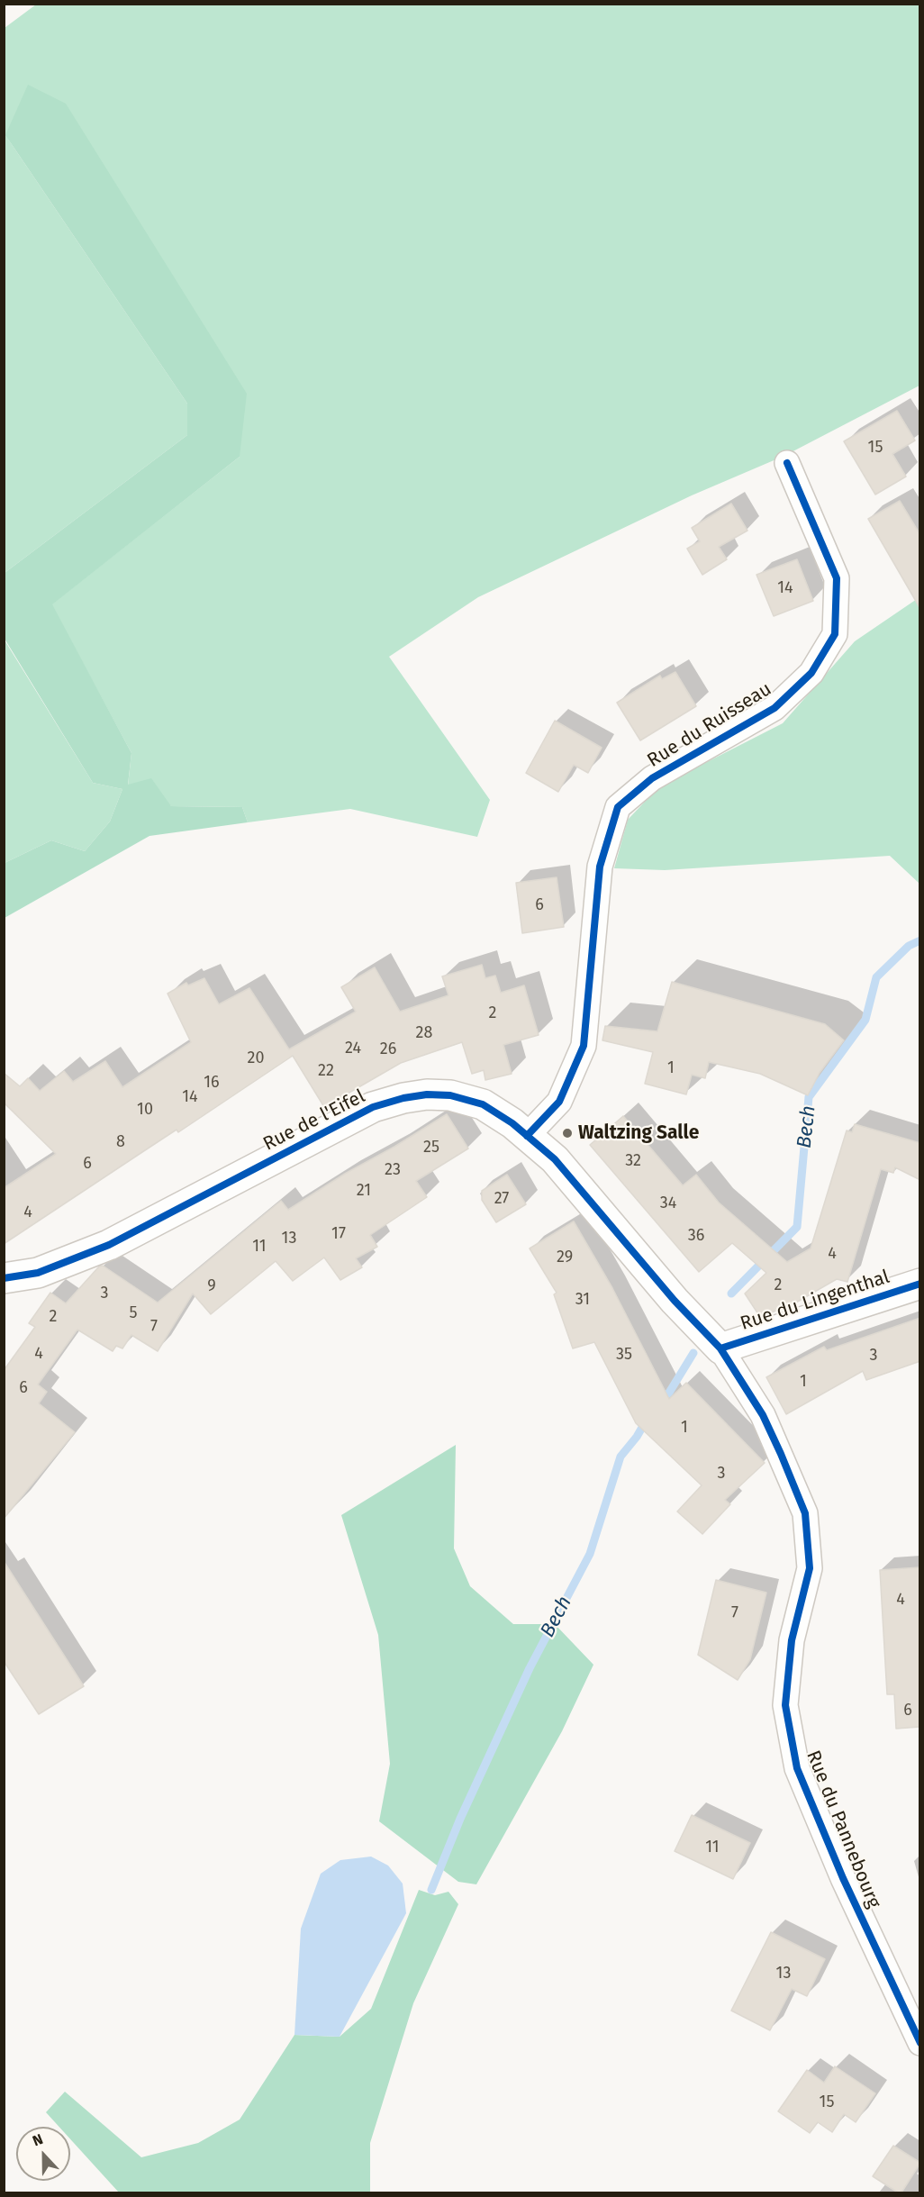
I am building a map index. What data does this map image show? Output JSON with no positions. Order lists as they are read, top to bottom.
{
  "streets": {
    "street": [
      "Rue du Ruisseau",
      "Rue de l'Eifel",
      "Rue du Lingenthal",
      "Rue du Pannebourg"
    ]
  },
  "crossings": [
    ["Rue du Ruisseau", "Rue de l'Eifel"],
    ["Rue de l'Eifel", "Rue du Lingenthal"],
    ["Rue de l'Eifel", "Rue du Pannebourg"],
    ["Rue du Lingenthal", "Rue du Pannebourg"]
  ],
  "water": ["Bech"],
  "places": ["Waltzing Salle"],
  "house_numbers": [
    "15",
    "14",
    "6",
    "2",
    "28",
    "24",
    "26",
    "20",
    "1",
    "22",
    "16",
    "14",
    "10",
    "8",
    "25",
    "32",
    "6",
    "23",
    "21",
    "27",
    "34",
    "4",
    "17",
    "36",
    "13",
    "11",
    "4",
    "29",
    "2",
    "9",
    "3",
    "31",
    "5",
    "2",
    "7",
    "4",
    "35",
    "3",
    "1",
    "6",
    "1",
    "3",
    "4",
    "7",
    "6",
    "11",
    "13",
    "15"
  ],
  "north": "top"
}
